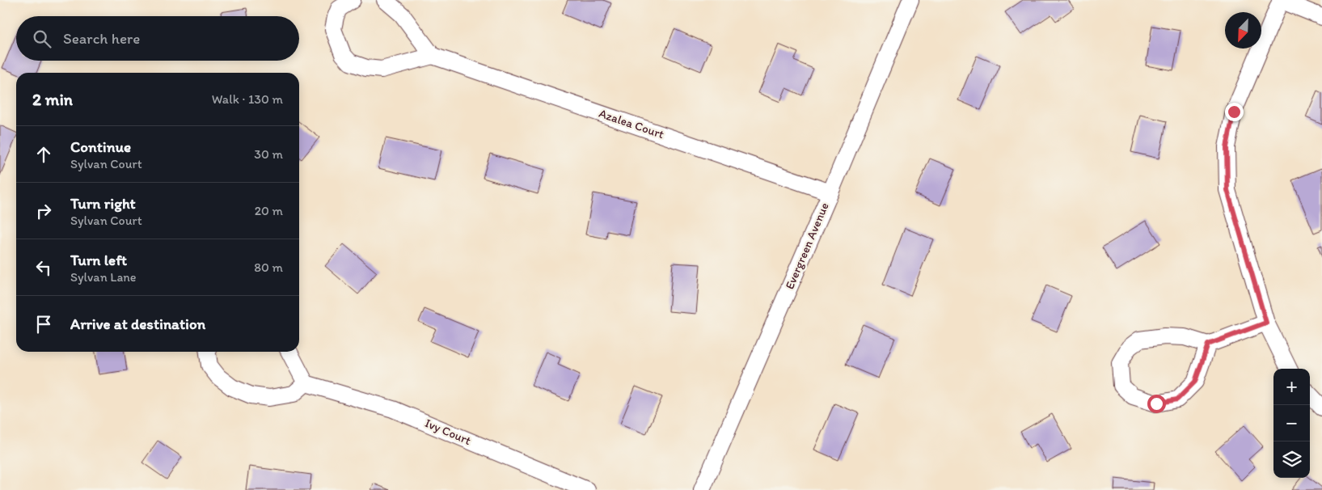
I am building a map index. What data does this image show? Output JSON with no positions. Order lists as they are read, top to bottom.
{
  "streets": {
    "street": ["Azalea Court", "Evergreen Avenue", "Ivy Court"]
  },
  "crossings": [
    ["Azalea Court", "Evergreen Avenue"]
  ],
  "north": "bottom left",
  "page": {
    "search": "Search here",
    "heading": ["2 min", "Walk · 130 m"],
    "list": [
      ["Continue", "Sylvan Court", "30 m"],
      ["Turn right", "Sylvan Court", "20 m"],
      ["Turn left", "Sylvan Lane", "80 m"],
      "Arrive at destination"
    ],
    "map_buttons": ["+", "−"]
  }
}
